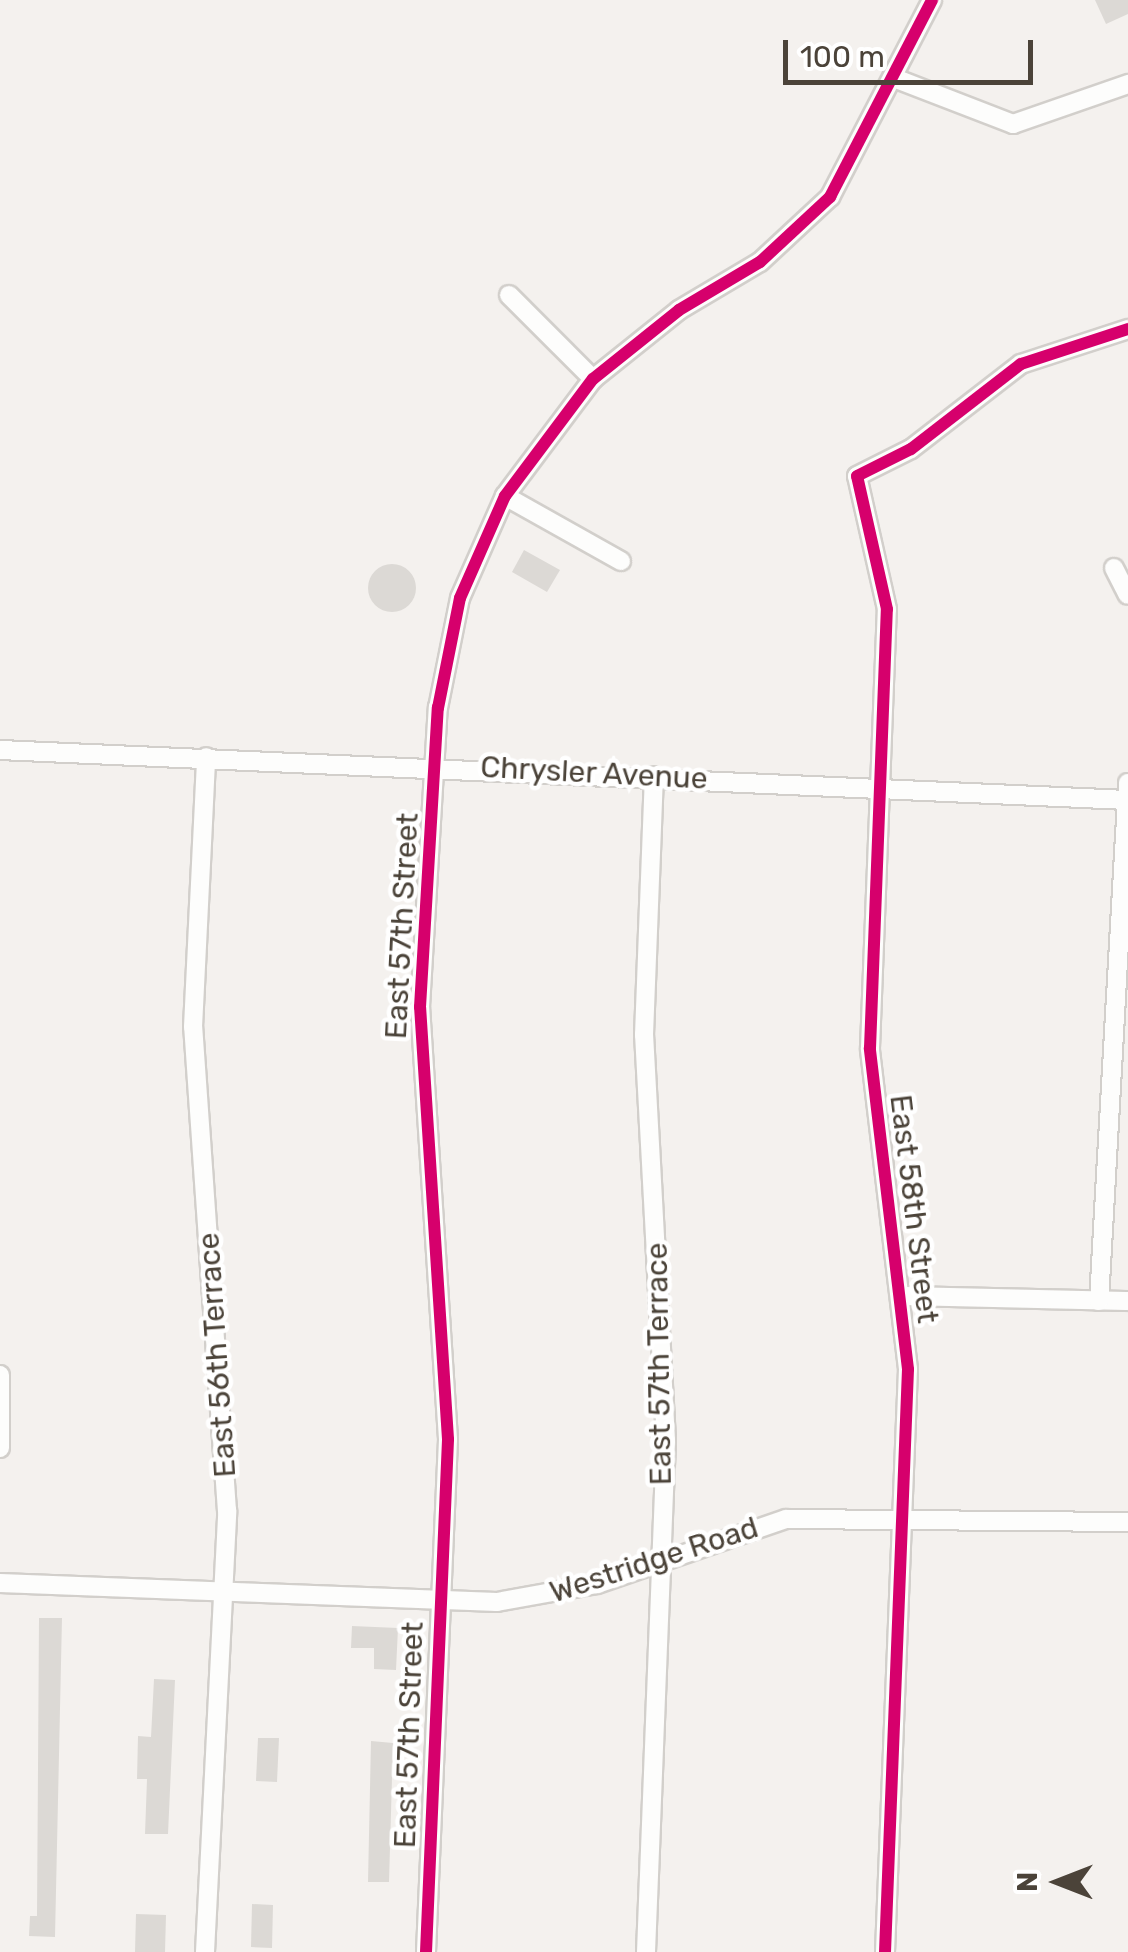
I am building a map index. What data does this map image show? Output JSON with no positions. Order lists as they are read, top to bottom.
{
  "streets": {
    "street": [
      "Chrysler Avenue",
      "East 57th Street",
      "East 58th Street",
      "East 56th Terrace",
      "East 57th Terrace",
      "Westridge Road"
    ]
  },
  "crossings": [
    ["Chrysler Avenue", "East 57th Street"],
    ["Chrysler Avenue", "East 58th Street"],
    ["Chrysler Avenue", "East 56th Terrace"],
    ["Chrysler Avenue", "East 57th Terrace"],
    ["East 57th Street", "Westridge Road"],
    ["East 58th Street", "Westridge Road"],
    ["East 56th Terrace", "Westridge Road"],
    ["East 57th Terrace", "Westridge Road"]
  ],
  "scale_bar": "100 m",
  "north": "left"
}
